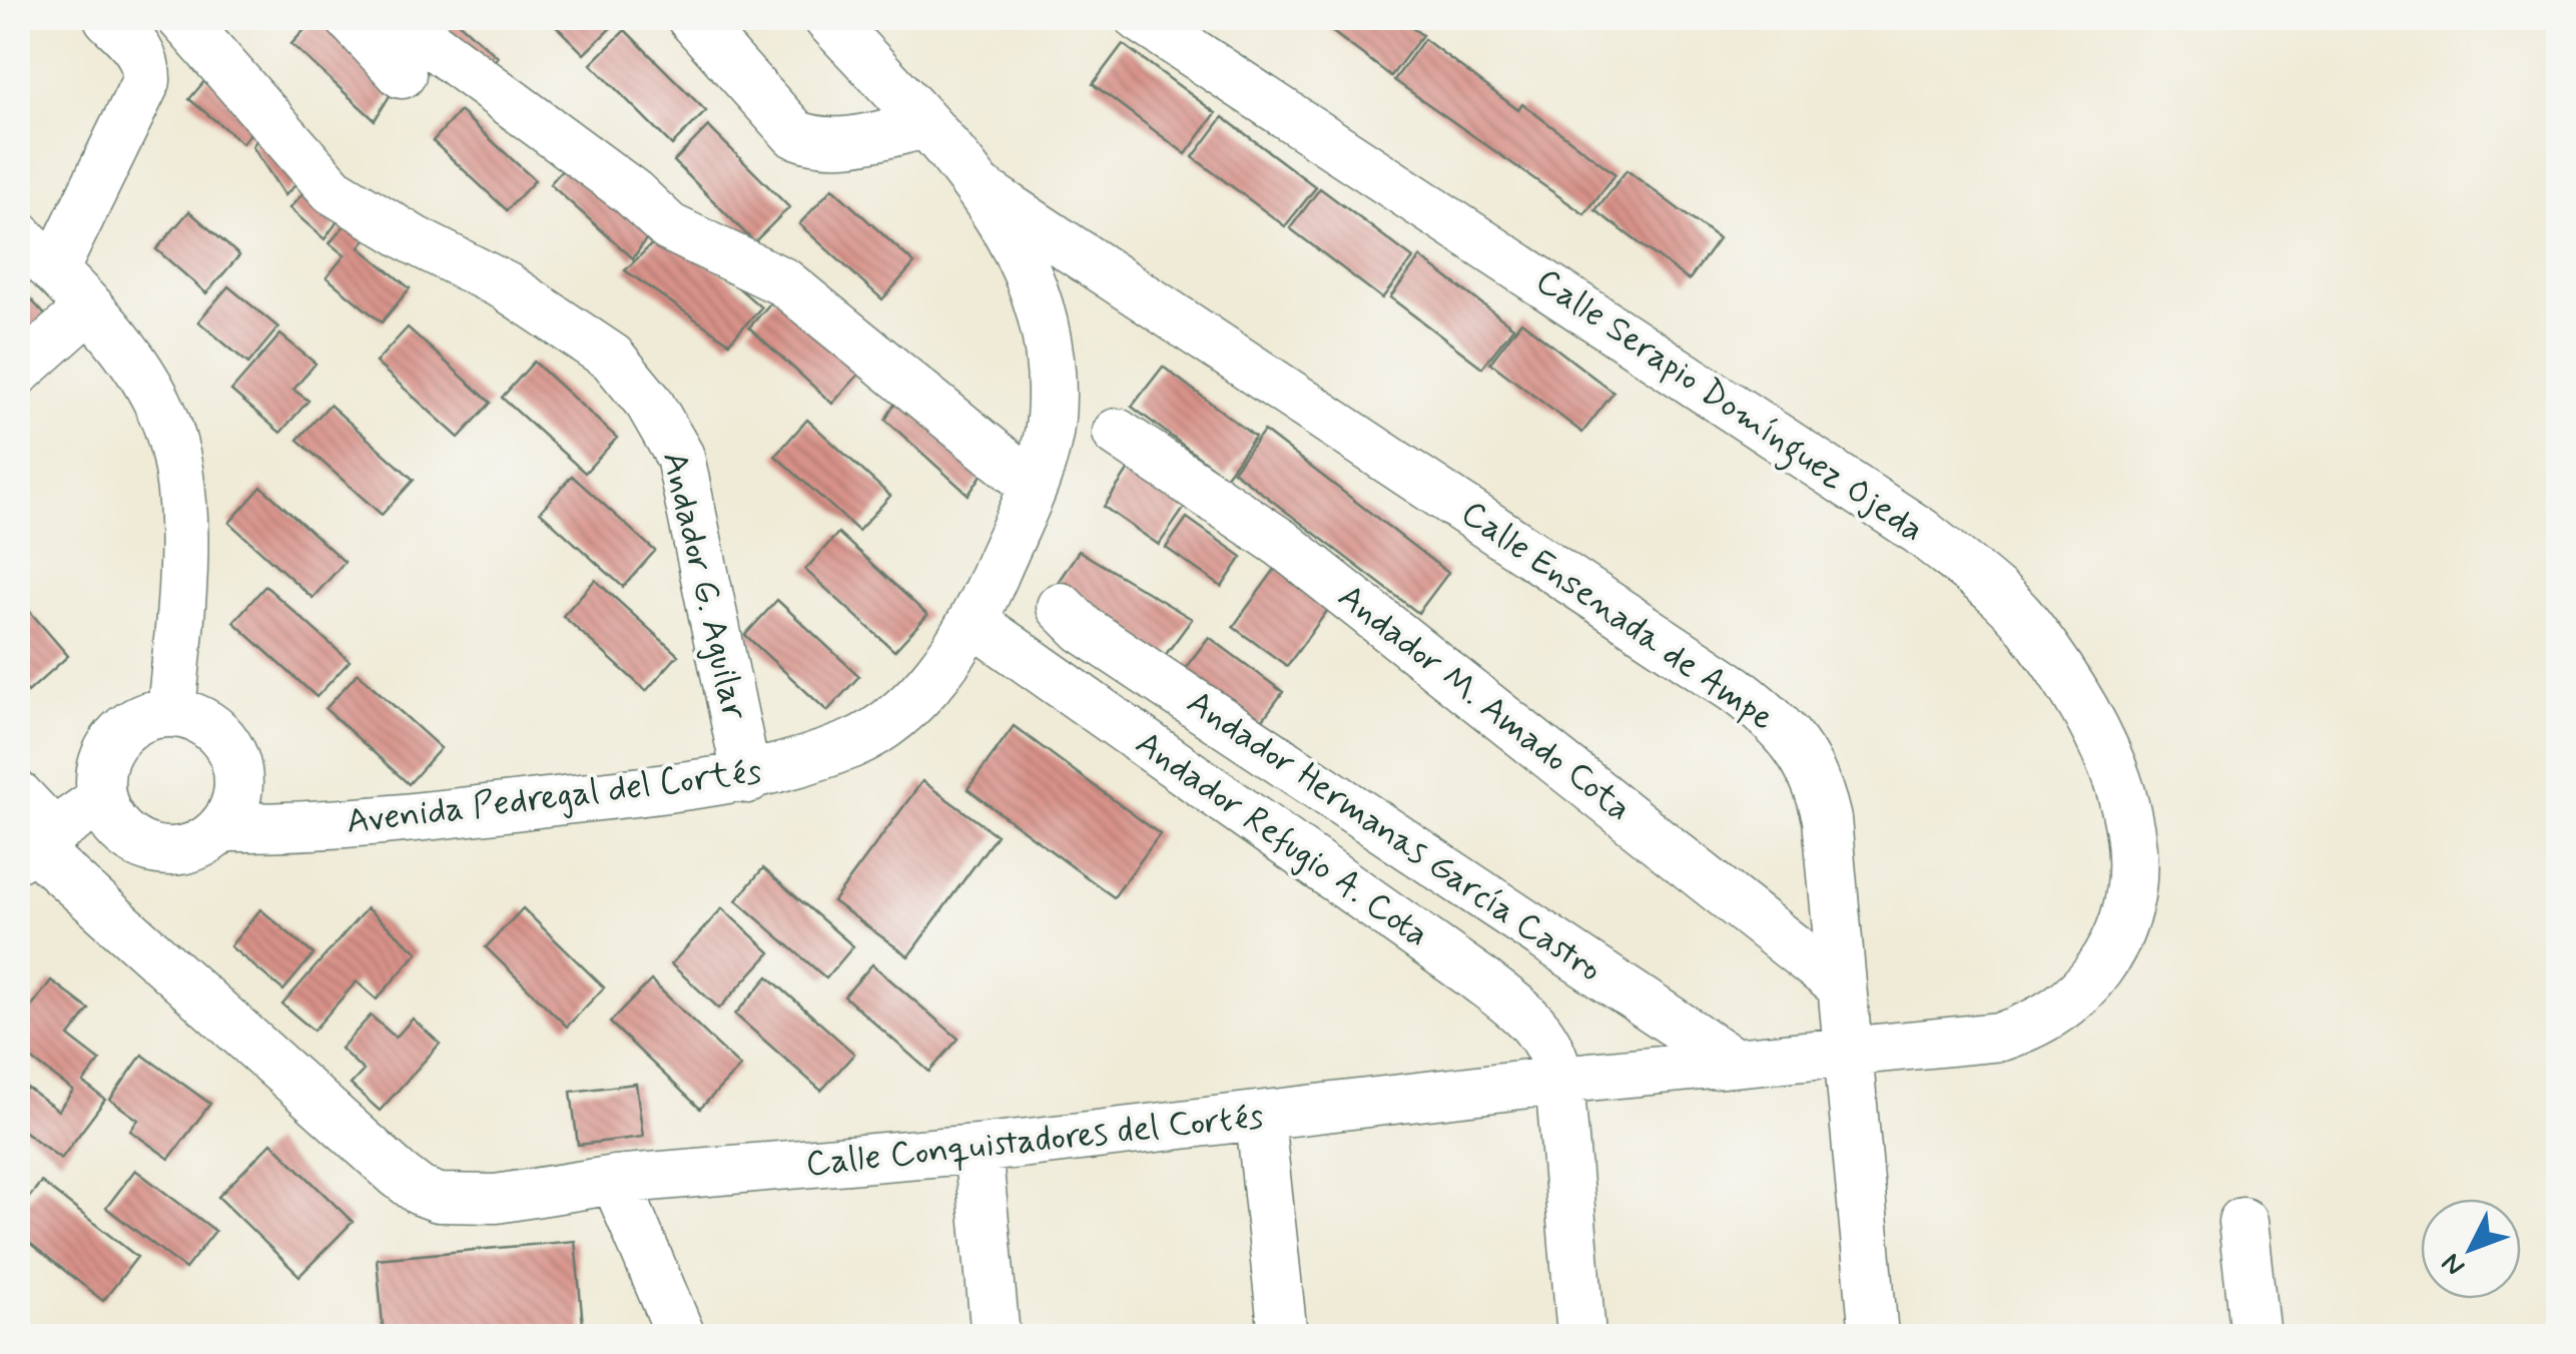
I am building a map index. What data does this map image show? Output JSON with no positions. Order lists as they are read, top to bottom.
{
  "streets": {
    "street": [
      "Calle Serapio Domínguez Ojeda",
      "Andador G. Aguilar",
      "Calle Ensenada de Ampe",
      "Andador M. Amado Cota",
      "Avenida Pedregal del Cortés",
      "Andador Hermanas García Castro",
      "Andador Refugio A. Cota",
      "Calle Conquistadores del Cortés"
    ]
  },
  "crossings": [
    ["Calle Serapio Domínguez Ojeda", "Calle Conquistadores del Cortés"],
    ["Andador G. Aguilar", "Avenida Pedregal del Cortés"],
    ["Calle Ensenada de Ampe", "Andador M. Amado Cota"],
    ["Calle Ensenada de Ampe", "Avenida Pedregal del Cortés"],
    ["Calle Ensenada de Ampe", "Calle Conquistadores del Cortés"],
    ["Avenida Pedregal del Cortés", "Andador Refugio A. Cota"],
    ["Andador Hermanas García Castro", "Calle Conquistadores del Cortés"],
    ["Andador Refugio A. Cota", "Calle Conquistadores del Cortés"]
  ],
  "north": "bottom left"
}
